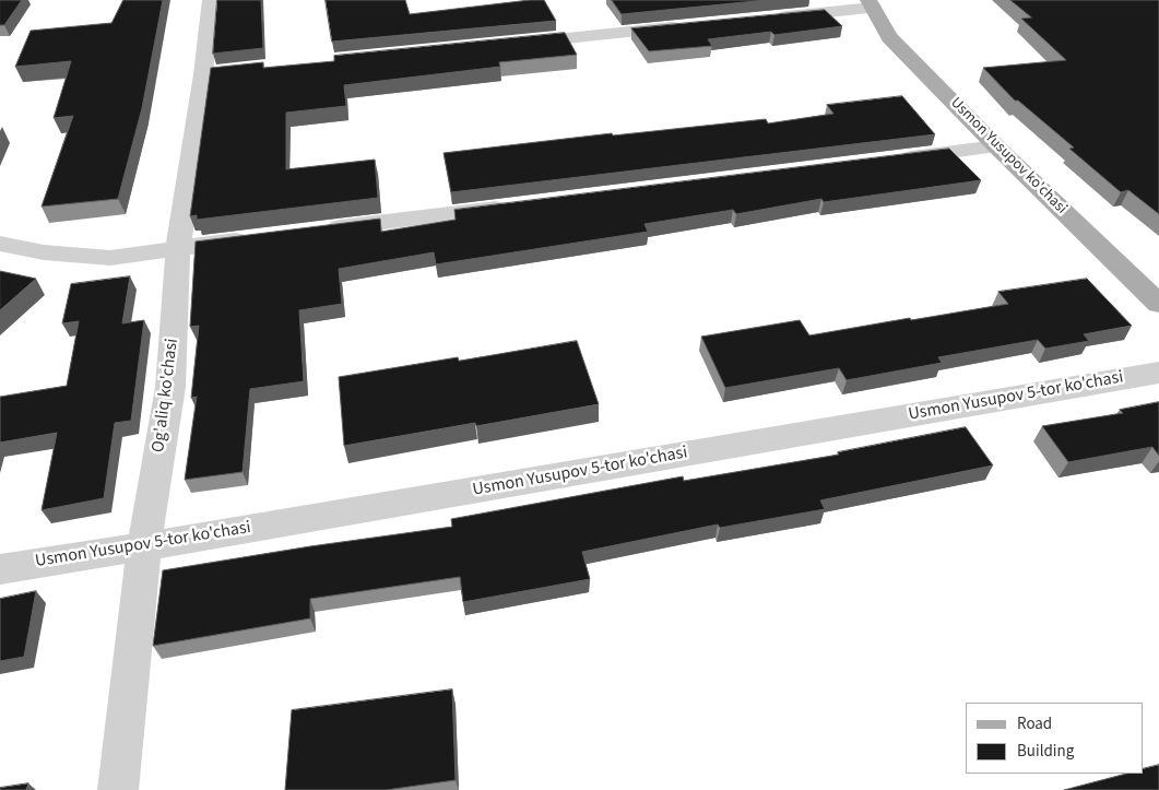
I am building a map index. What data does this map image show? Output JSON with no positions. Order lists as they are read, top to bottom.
{
  "streets": {
    "main road": ["Usmon Yusupov ko'chasi"],
    "street": ["Og'aliq ko'chasi", "Usmon Yusupov 5-tor ko'chasi"]
  },
  "crossings": [
    ["Og'aliq ko'chasi", "Usmon Yusupov 5-tor ko'chasi"]
  ],
  "legend": ["Road", "Building"]
}
